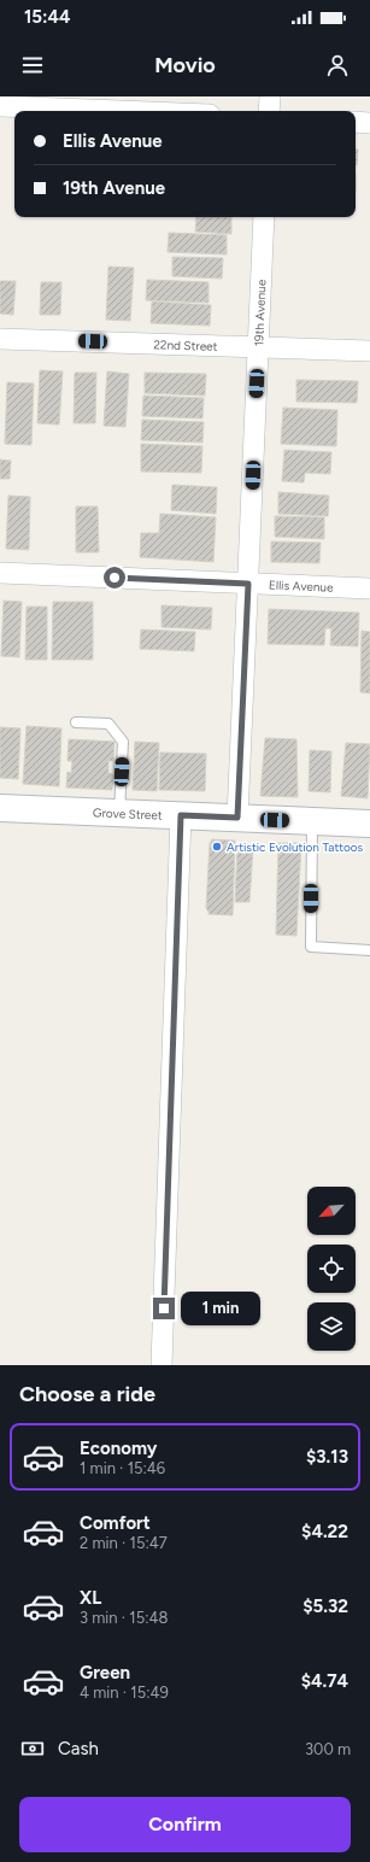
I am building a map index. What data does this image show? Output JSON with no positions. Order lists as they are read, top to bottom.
{
  "streets": {
    "main road": ["Grove Street"],
    "street": ["19th Avenue", "22nd Street", "Ellis Avenue"]
  },
  "crossings": [
    ["19th Avenue", "22nd Street"],
    ["19th Avenue", "Ellis Avenue"],
    ["19th Avenue", "Grove Street"]
  ],
  "places": ["Artistic Evolution Tattoos"],
  "north": "bottom left",
  "page": {
    "status": "15:44",
    "header": "Movio",
    "banner": ["Ellis Avenue", "19th Avenue"],
    "bubble": "1 min",
    "heading": "Choose a ride",
    "list": [
      {
        "name": "Economy",
        "note": "1 min · 15:46",
        "value": "$3.13"
      },
      {
        "name": "Comfort",
        "note": "2 min · 15:47",
        "value": "$4.22"
      },
      {
        "name": "XL",
        "note": "3 min · 15:48",
        "value": "$5.32"
      },
      {
        "name": "Green",
        "note": "4 min · 15:49",
        "value": "$4.74"
      }
    ],
    "pay": ["Cash", "300 m"],
    "buttons": "Confirm"
  }
}
